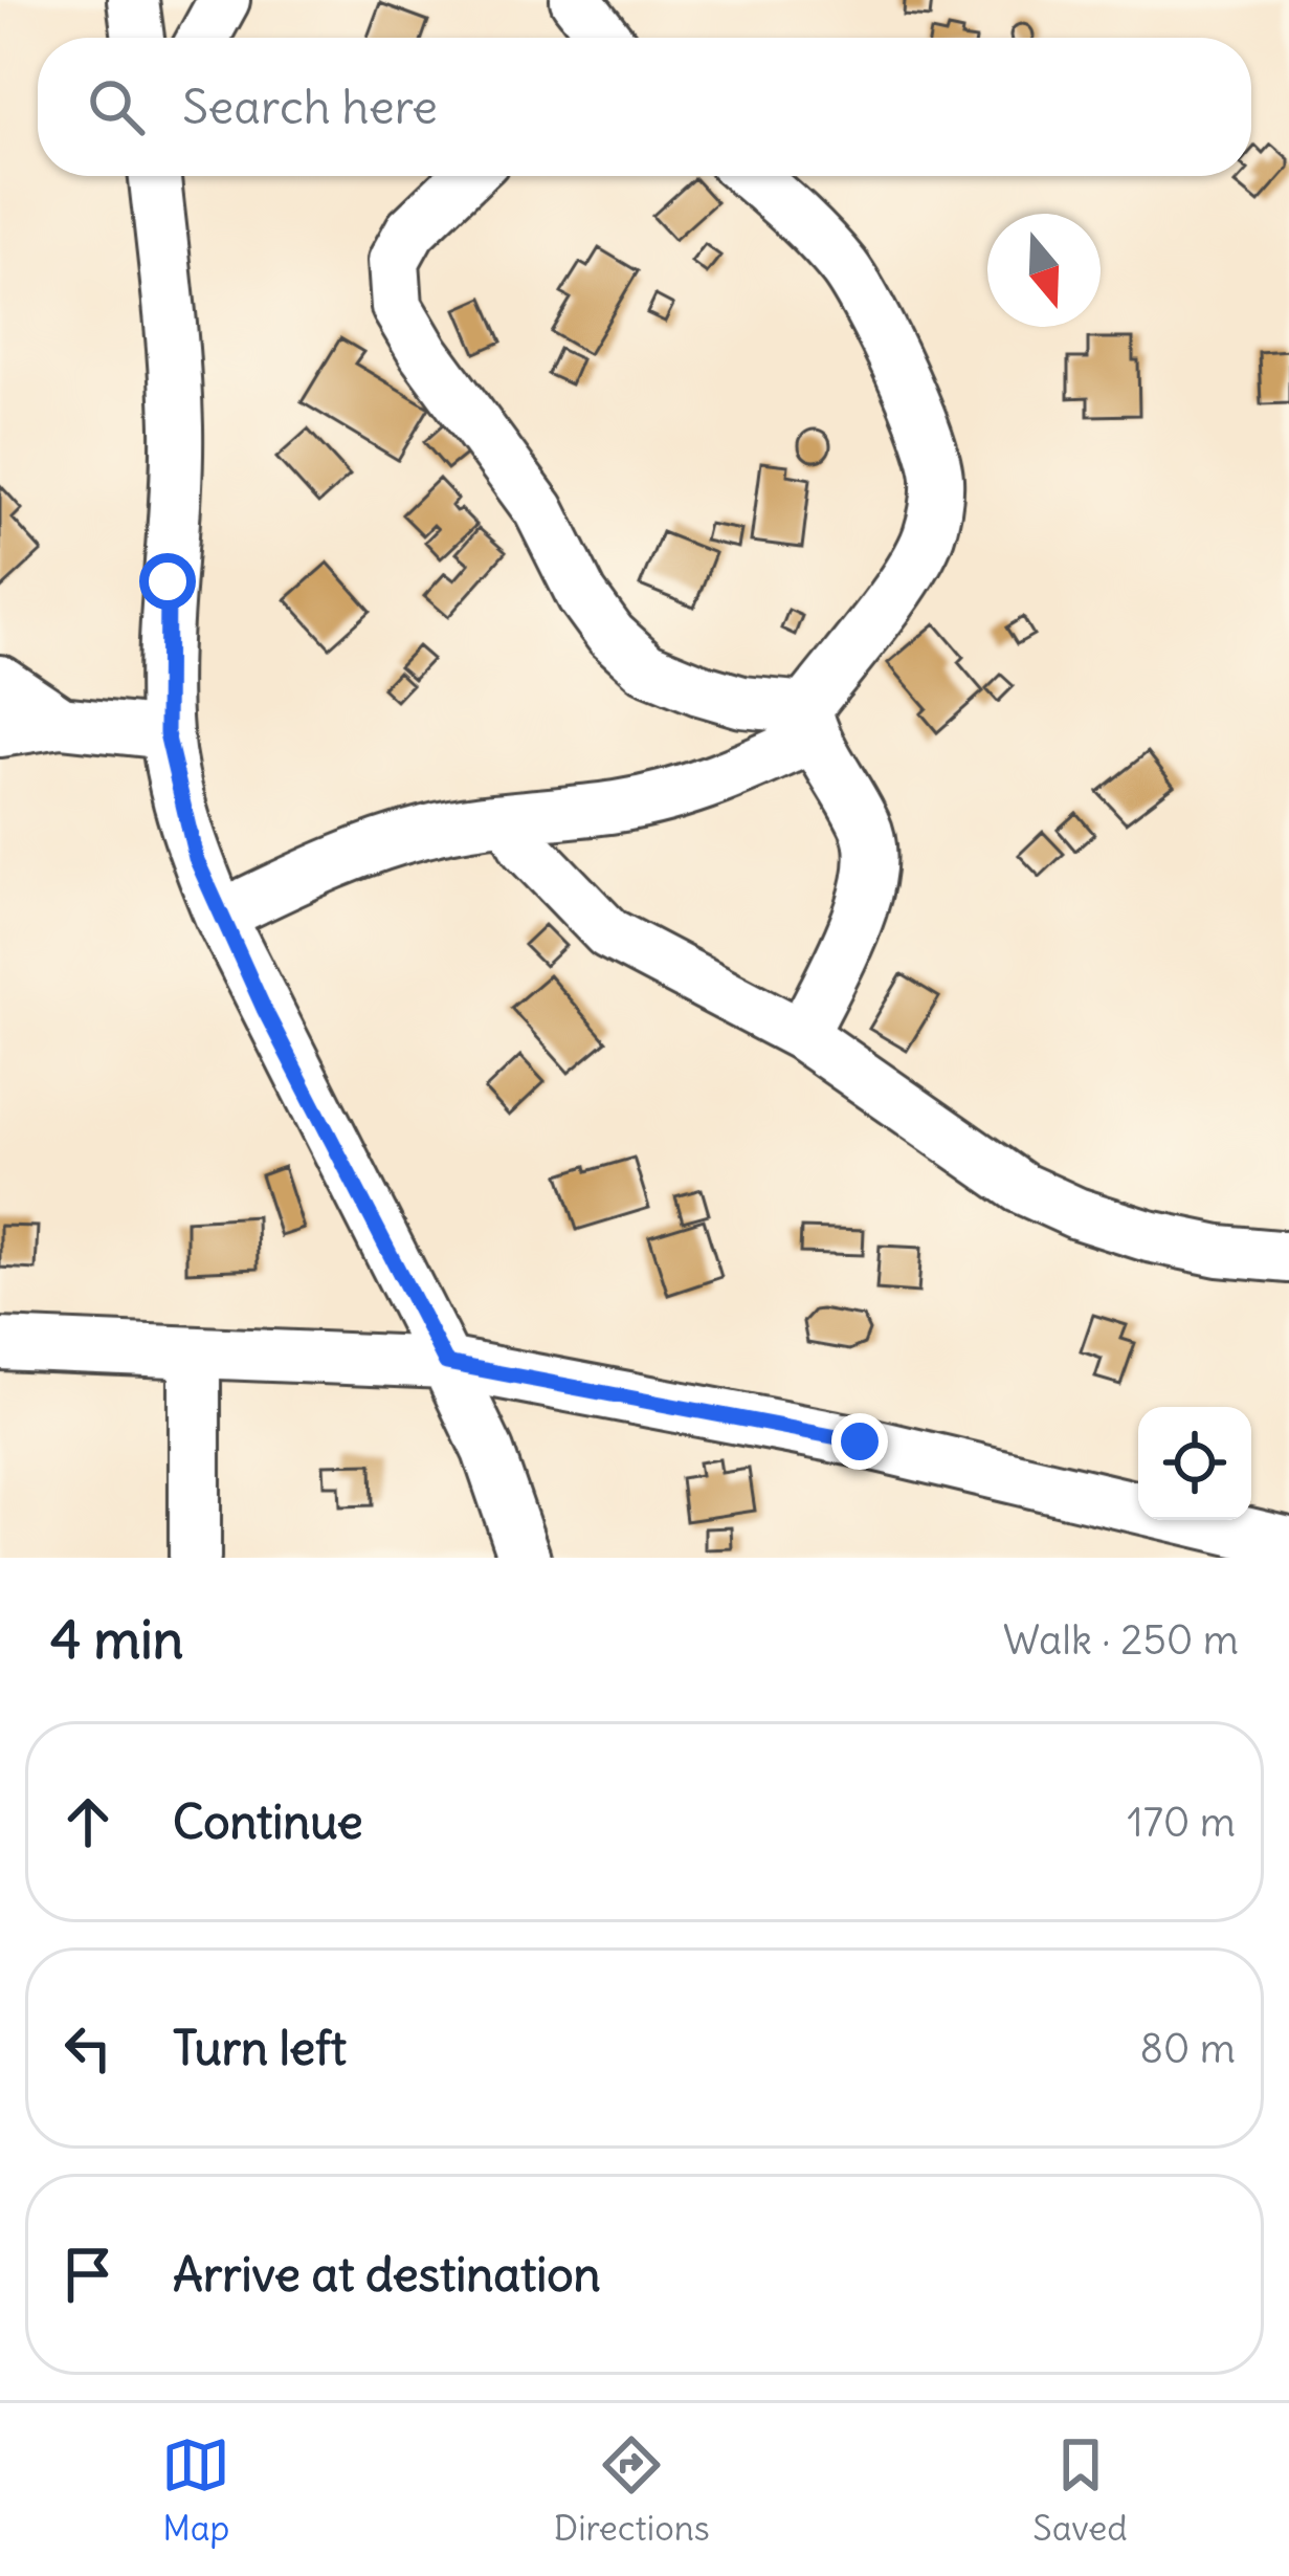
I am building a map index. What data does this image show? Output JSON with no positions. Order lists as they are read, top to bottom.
{
  "north": "bottom",
  "page": {
    "search": "Search here",
    "heading": ["4 min", "Walk · 250 m"],
    "list": [
      ["Continue", "170 m"],
      ["Turn left", "80 m"],
      "Arrive at destination"
    ],
    "nav": ["Map", "Directions", "Saved"]
  }
}
